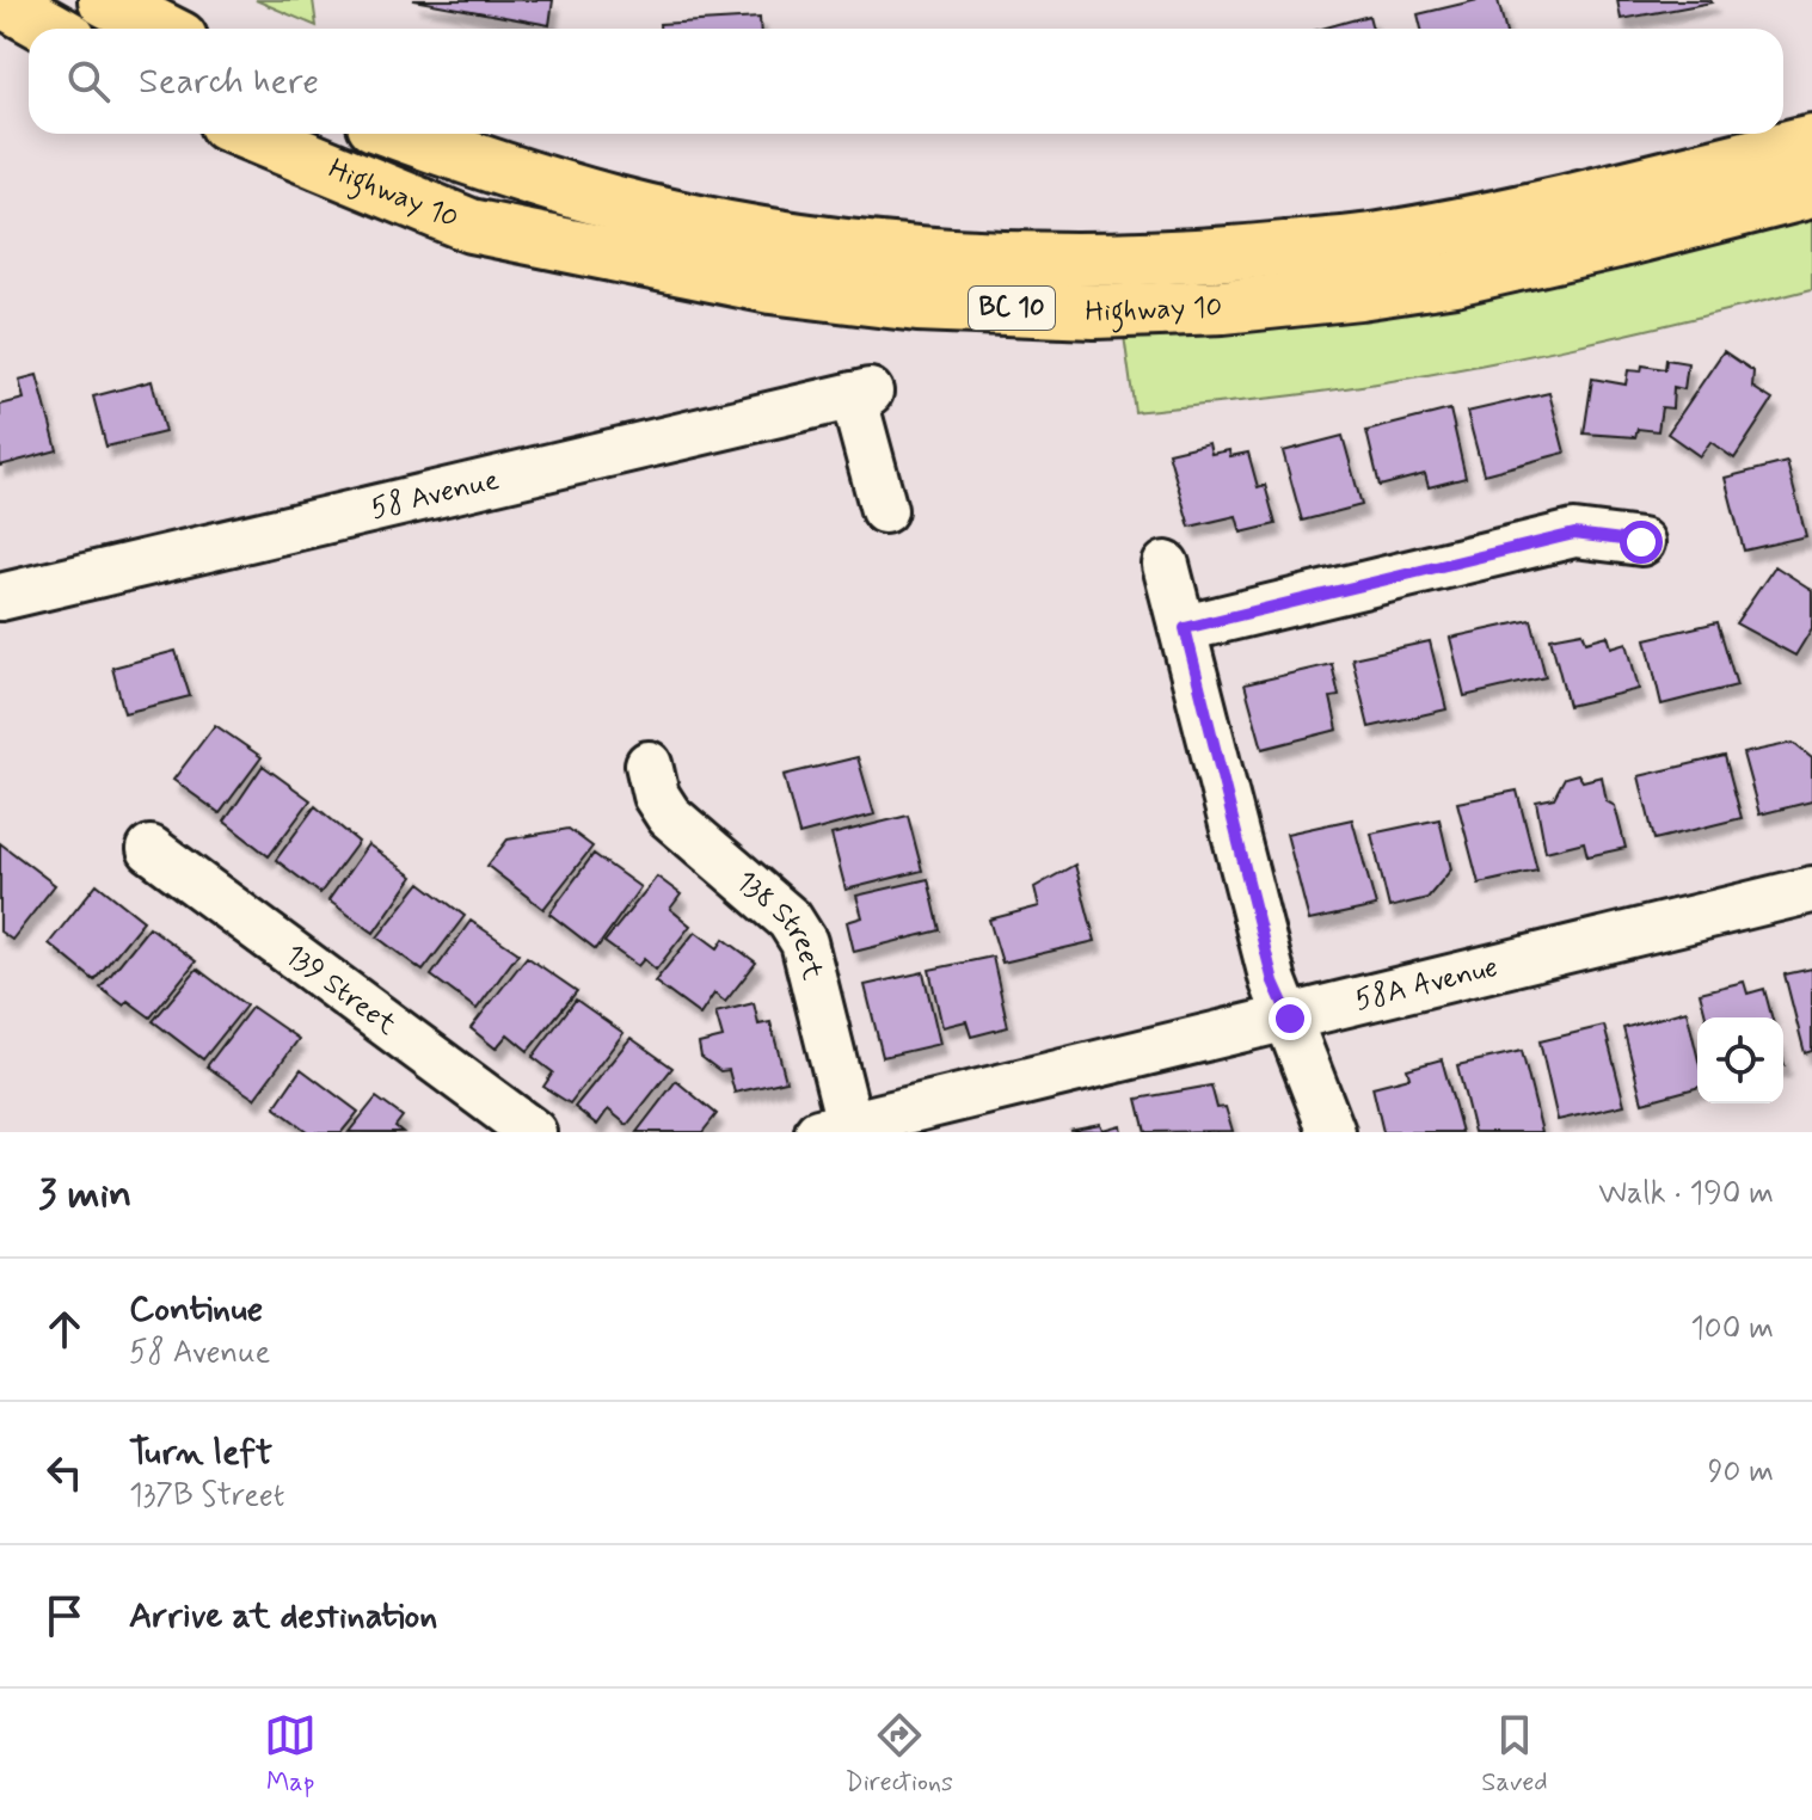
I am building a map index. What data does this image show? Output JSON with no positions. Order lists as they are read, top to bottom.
{
  "streets": {
    "highway": ["Highway 10", "BC 10"],
    "street": [
      "58 Avenue",
      "138 Street",
      "58A Avenue",
      "139 Street"
    ]
  },
  "crossings": [
    ["138 Street", "58A Avenue"]
  ],
  "page": {
    "search": "Search here",
    "heading": ["3 min", "Walk · 190 m"],
    "list": [
      ["Continue", "58 Avenue", "100 m"],
      ["Turn left", "137B Street", "90 m"],
      "Arrive at destination"
    ],
    "nav": ["Map", "Directions", "Saved"]
  }
}
